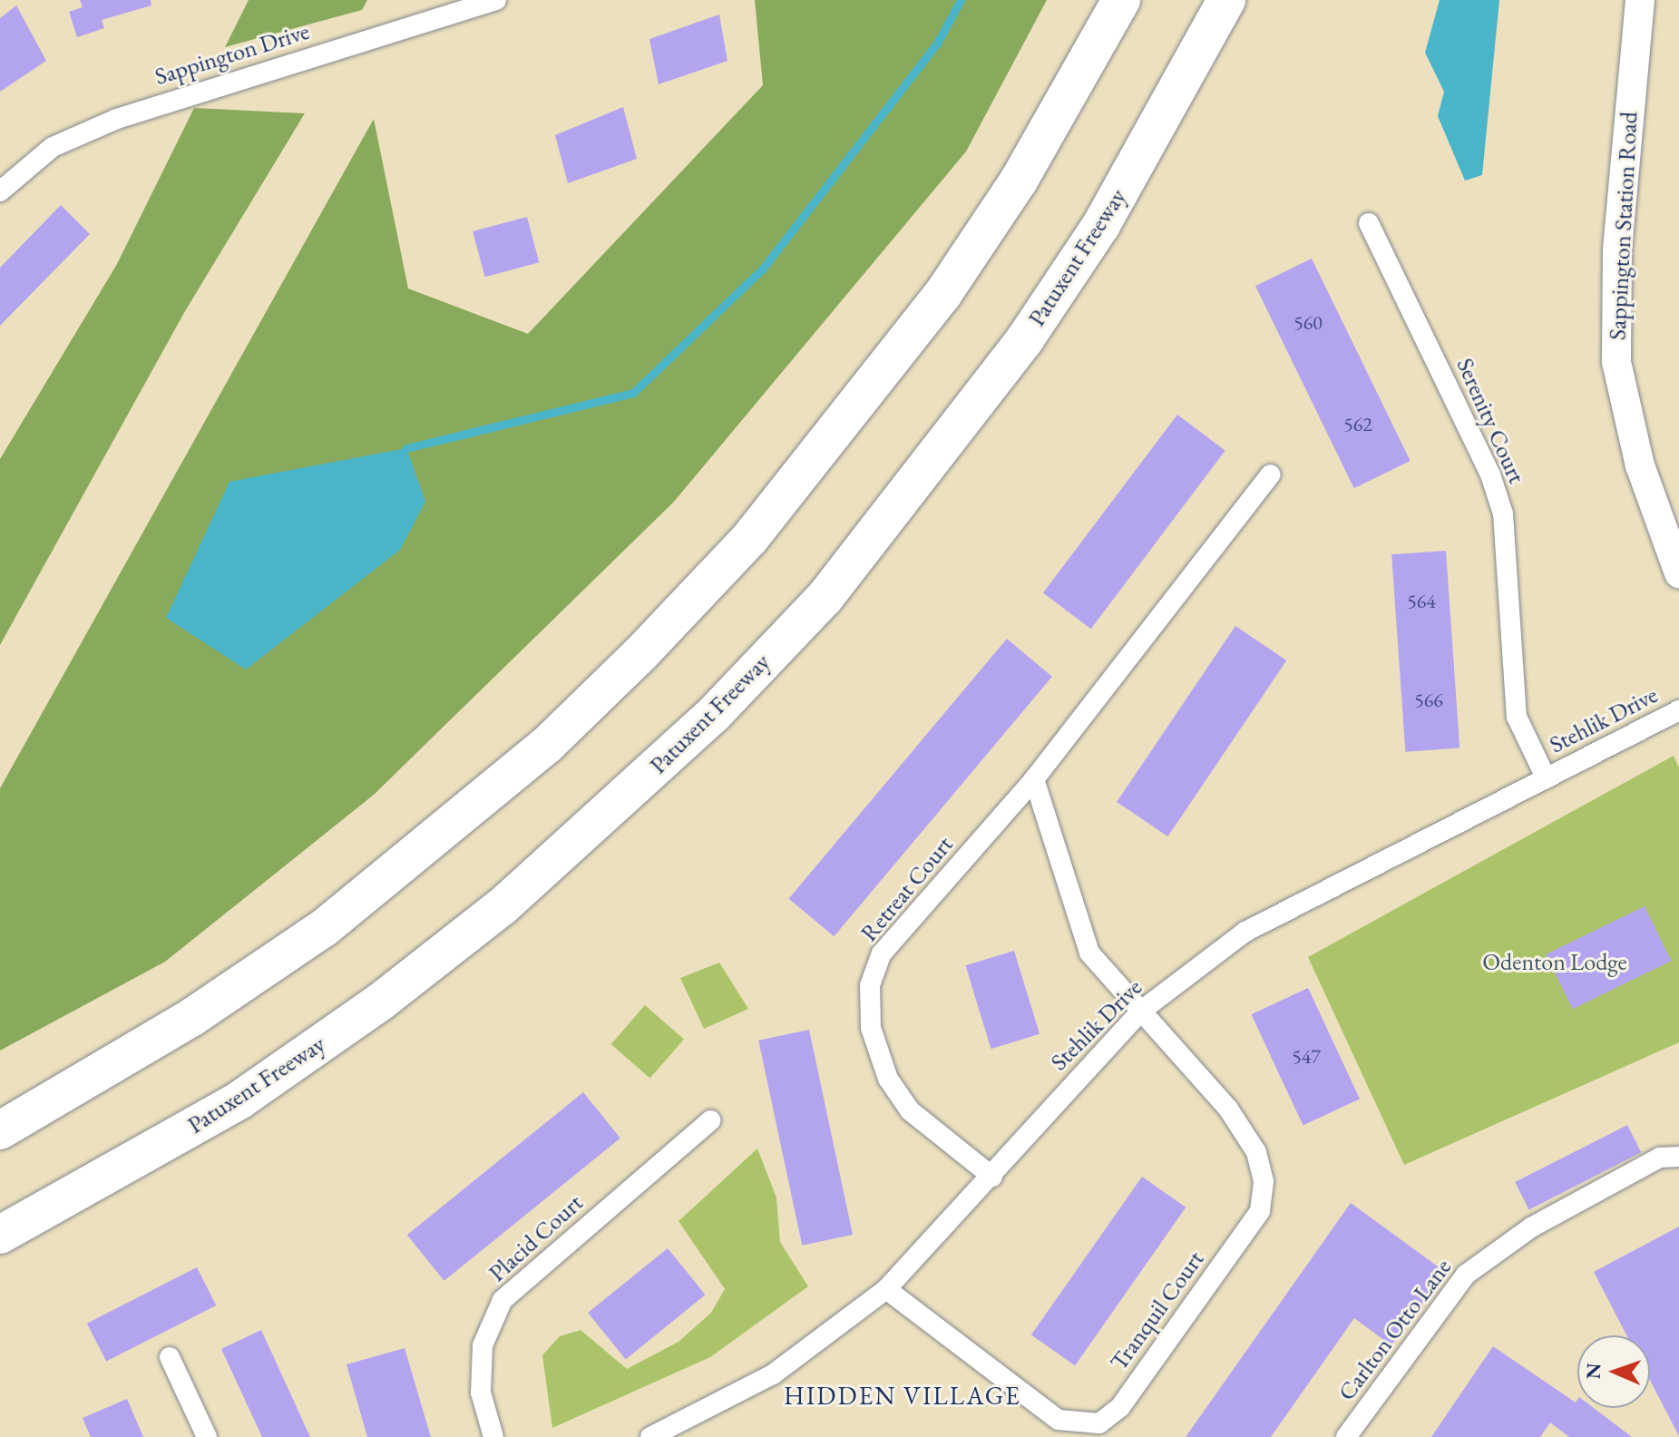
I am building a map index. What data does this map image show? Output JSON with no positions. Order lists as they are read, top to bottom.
{
  "streets": {
    "highway": ["Patuxent Freeway"],
    "main road": ["Sappington Station Road"],
    "street": [
      "Sappington Drive",
      "Serenity Court",
      "Stehlik Drive",
      "Retreat Court",
      "Placid Court",
      "Tranquil Court",
      "Carlton Otto Lane"
    ]
  },
  "crossings": [
    ["Serenity Court", "Stehlik Drive"],
    ["Stehlik Drive", "Retreat Court"],
    ["Stehlik Drive", "Tranquil Court"]
  ],
  "districts": ["HIDDEN VILLAGE"],
  "parks": ["Odenton Lodge"],
  "house_numbers": [
    "560",
    "562",
    "564",
    "566",
    "547"
  ],
  "north": "left"
}
